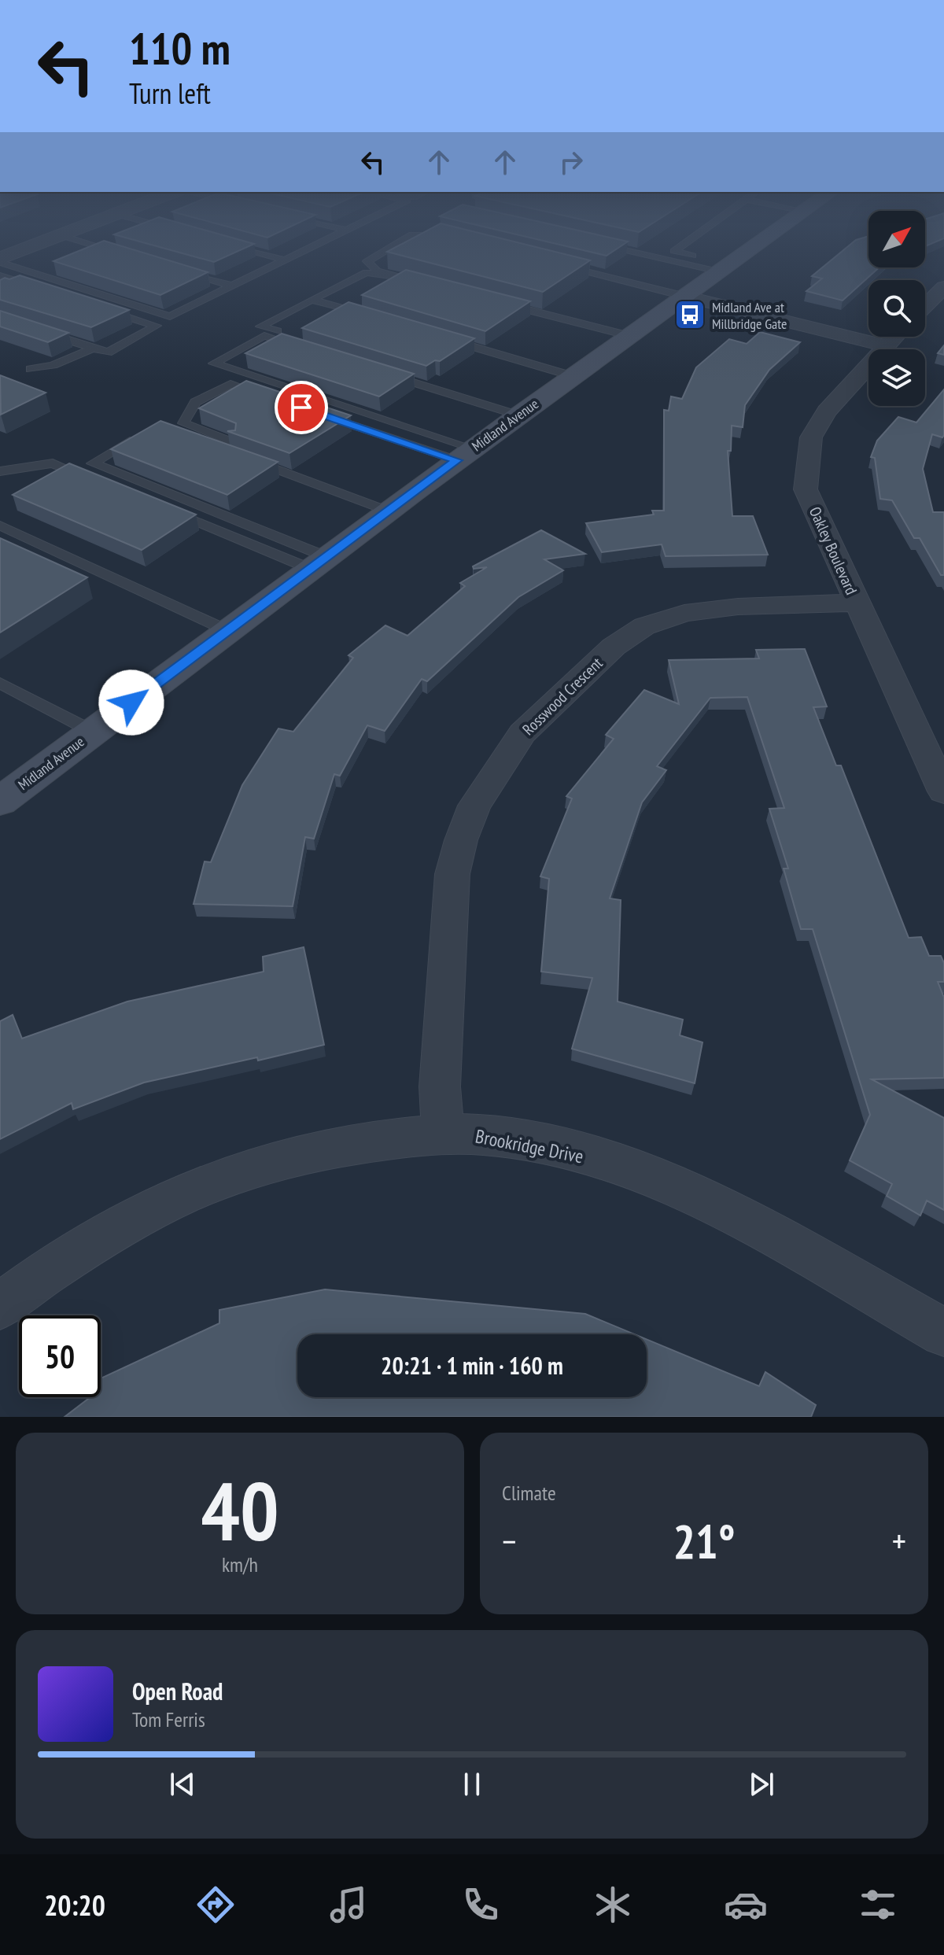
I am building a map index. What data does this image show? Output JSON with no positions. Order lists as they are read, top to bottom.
{
  "streets": {
    "main road": ["Midland Avenue"],
    "street": ["Oakley Boulevard", "Rosswood Crescent", "Brookridge Drive"]
  },
  "crossings": [
    ["Oakley Boulevard", "Rosswood Crescent"],
    ["Rosswood Crescent", "Brookridge Drive"]
  ],
  "places": {
    "bus stop": ["Midland Ave at Millbridge Gate"]
  },
  "north": "top right",
  "page": {
    "turn": ["110 m", "Turn left"],
    "limit": "50",
    "trip": "20:21 · 1 min · 160 m",
    "tile": [
      ["40", "km/h"],
      "Climate"
    ],
    "heat": ["−", "21°", "+"],
    "song": ["Open Road", "Tom Ferris"],
    "tabs": "20:20"
  }
}
